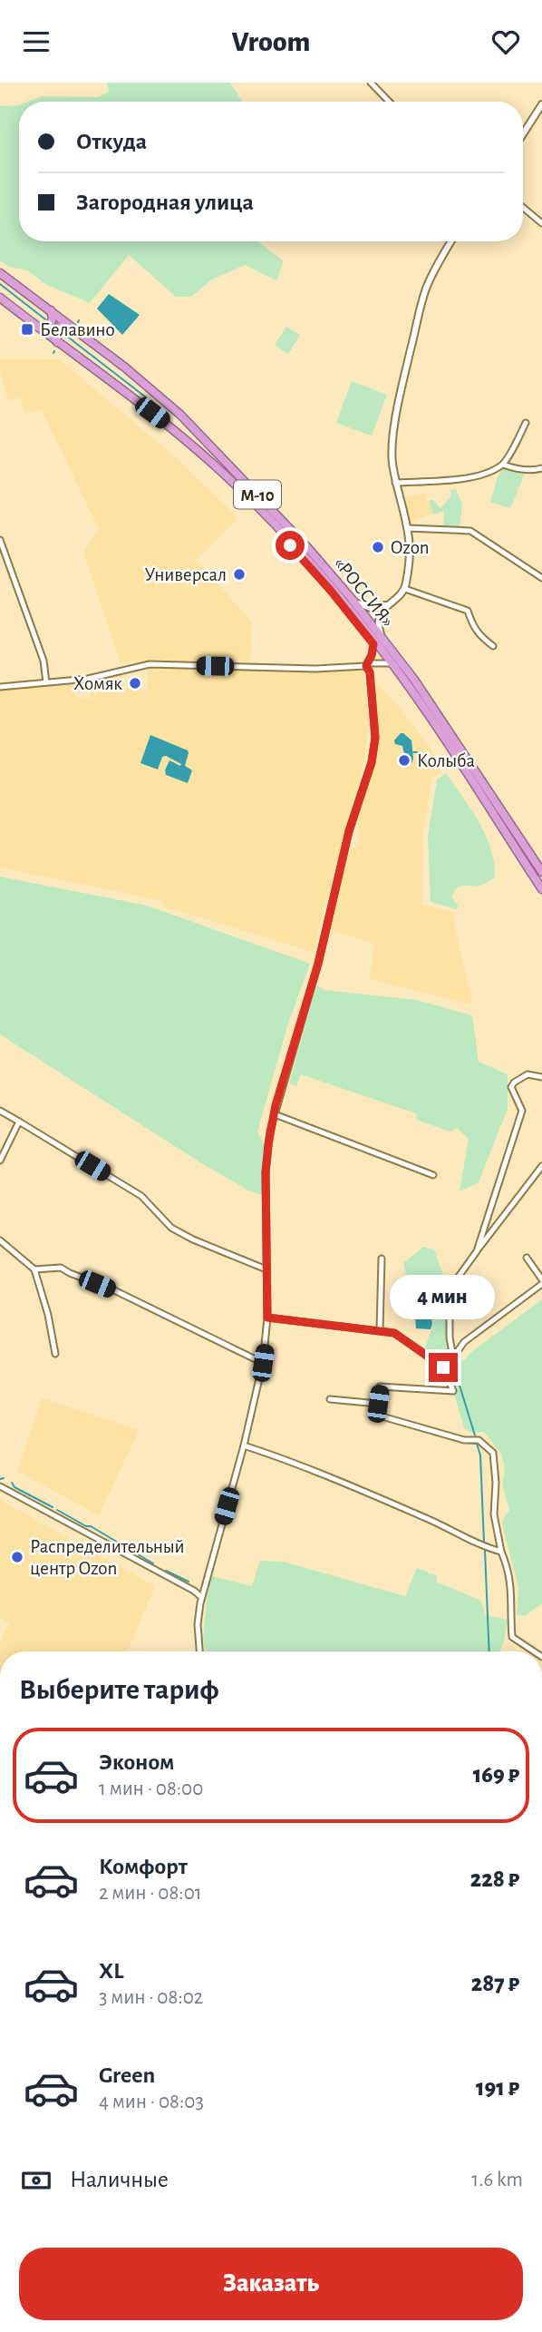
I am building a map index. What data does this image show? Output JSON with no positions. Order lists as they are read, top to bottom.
{
  "streets": {
    "highway": ["М-10", "«РОССИЯ»"]
  },
  "places": {
    "transit": ["Белавино"],
    "other": [
      "Ozon",
      "Универсал",
      "Хомяк",
      "Колыба",
      "Распределительный центр Ozon"
    ]
  },
  "page": {
    "header": "Vroom",
    "banner": ["Откуда", "Загородная улица"],
    "bubble": "4 мин",
    "heading": "Выберите тариф",
    "list": [
      {
        "name": "Эконом",
        "note": "1 мин · 08:00",
        "value": "169 ₽"
      },
      {
        "name": "Комфорт",
        "note": "2 мин · 08:01",
        "value": "228 ₽"
      },
      {
        "name": "XL",
        "note": "3 мин · 08:02",
        "value": "287 ₽"
      },
      {
        "name": "Green",
        "note": "4 мин · 08:03",
        "value": "191 ₽"
      }
    ],
    "pay": ["Наличные", "1.6 km"],
    "buttons": "Заказать"
  }
}
